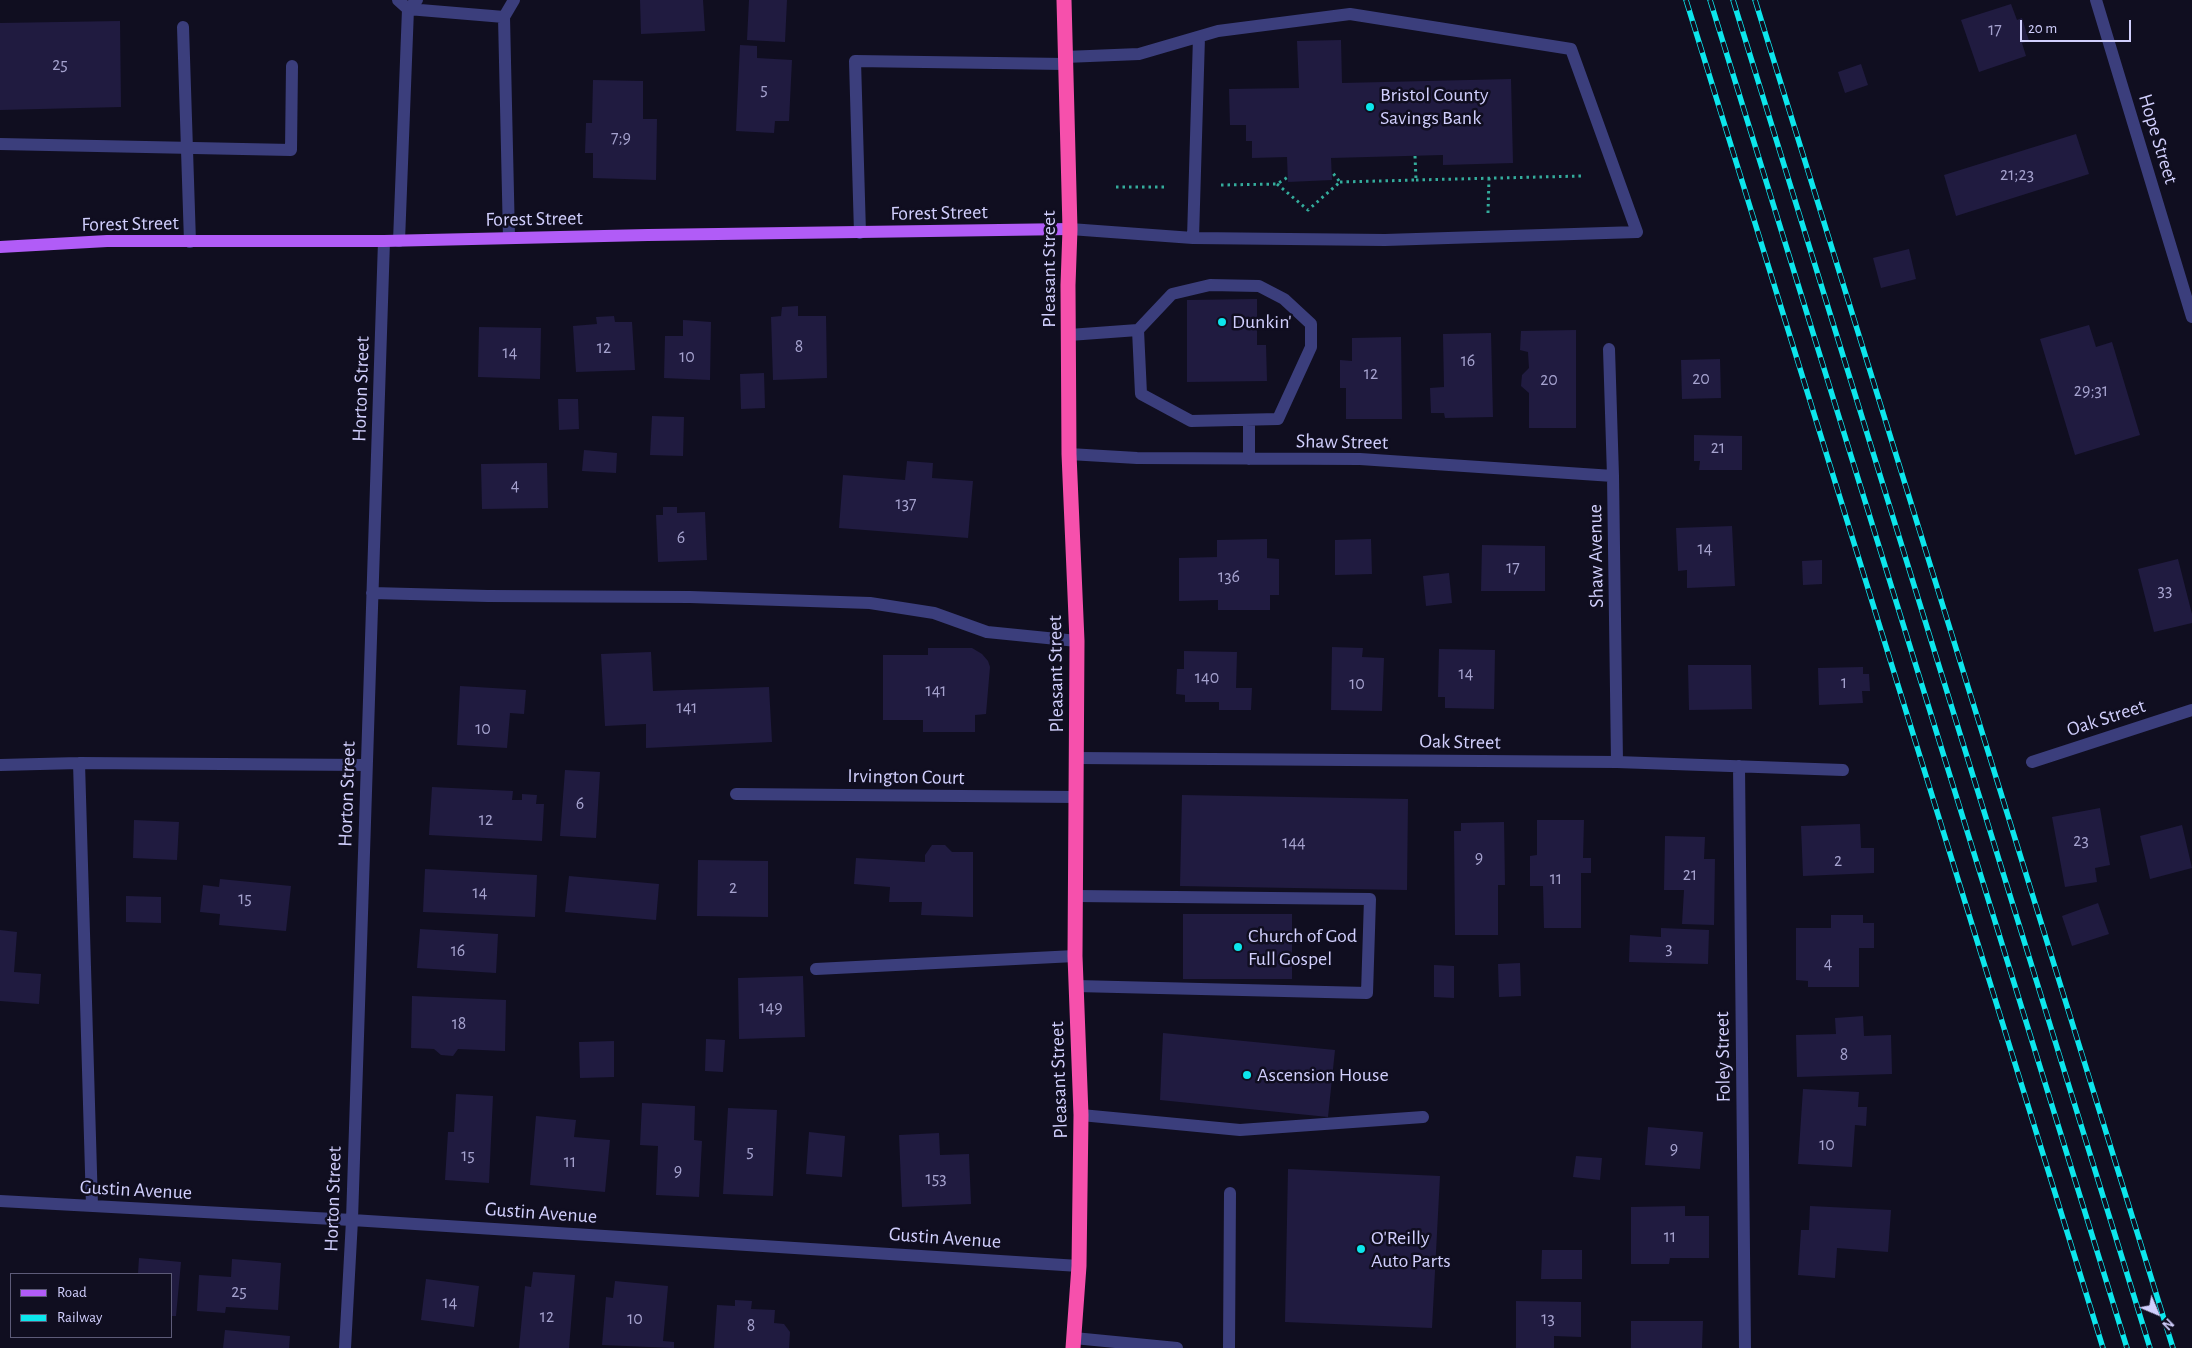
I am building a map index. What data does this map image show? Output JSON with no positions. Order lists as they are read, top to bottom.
{
  "streets": {
    "highway": ["Pleasant Street"],
    "main road": ["Forest Street"],
    "street": [
      "Hope Street",
      "Horton Street",
      "Shaw Street",
      "Shaw Avenue",
      "Oak Street",
      "Irvington Court",
      "Foley Street",
      "Gustin Avenue"
    ]
  },
  "crossings": [
    ["Forest Street", "Pleasant Street"],
    ["Forest Street", "Horton Street"],
    ["Pleasant Street", "Shaw Street"],
    ["Pleasant Street", "Oak Street"],
    ["Pleasant Street", "Irvington Court"],
    ["Pleasant Street", "Gustin Avenue"],
    ["Horton Street", "Gustin Avenue"],
    ["Shaw Street", "Shaw Avenue"],
    ["Shaw Avenue", "Oak Street"],
    ["Oak Street", "Foley Street"]
  ],
  "places": [
    "Bristol County Savings Bank",
    "Dunkin'",
    "Church of God Full Gospel",
    "Ascension House",
    "O'Reilly Auto Parts"
  ],
  "house_numbers": [
    "17",
    "25",
    "5",
    "7;9",
    "21;23",
    "8",
    "12",
    "14",
    "10",
    "16",
    "12",
    "20",
    "20",
    "29;31",
    "21",
    "4",
    "137",
    "6",
    "14",
    "17",
    "136",
    "33",
    "14",
    "140",
    "1",
    "10",
    "141",
    "141",
    "10",
    "6",
    "12",
    "23",
    "144",
    "9",
    "2",
    "21",
    "11",
    "2",
    "14",
    "15",
    "3",
    "16",
    "4",
    "149",
    "18",
    "8",
    "10",
    "9",
    "5",
    "15",
    "11",
    "9",
    "153",
    "11",
    "25",
    "14",
    "12",
    "10",
    "13",
    "8"
  ],
  "legend": ["Road", "Railway"],
  "scale_bar": "20 m",
  "north": "bottom right"
}
